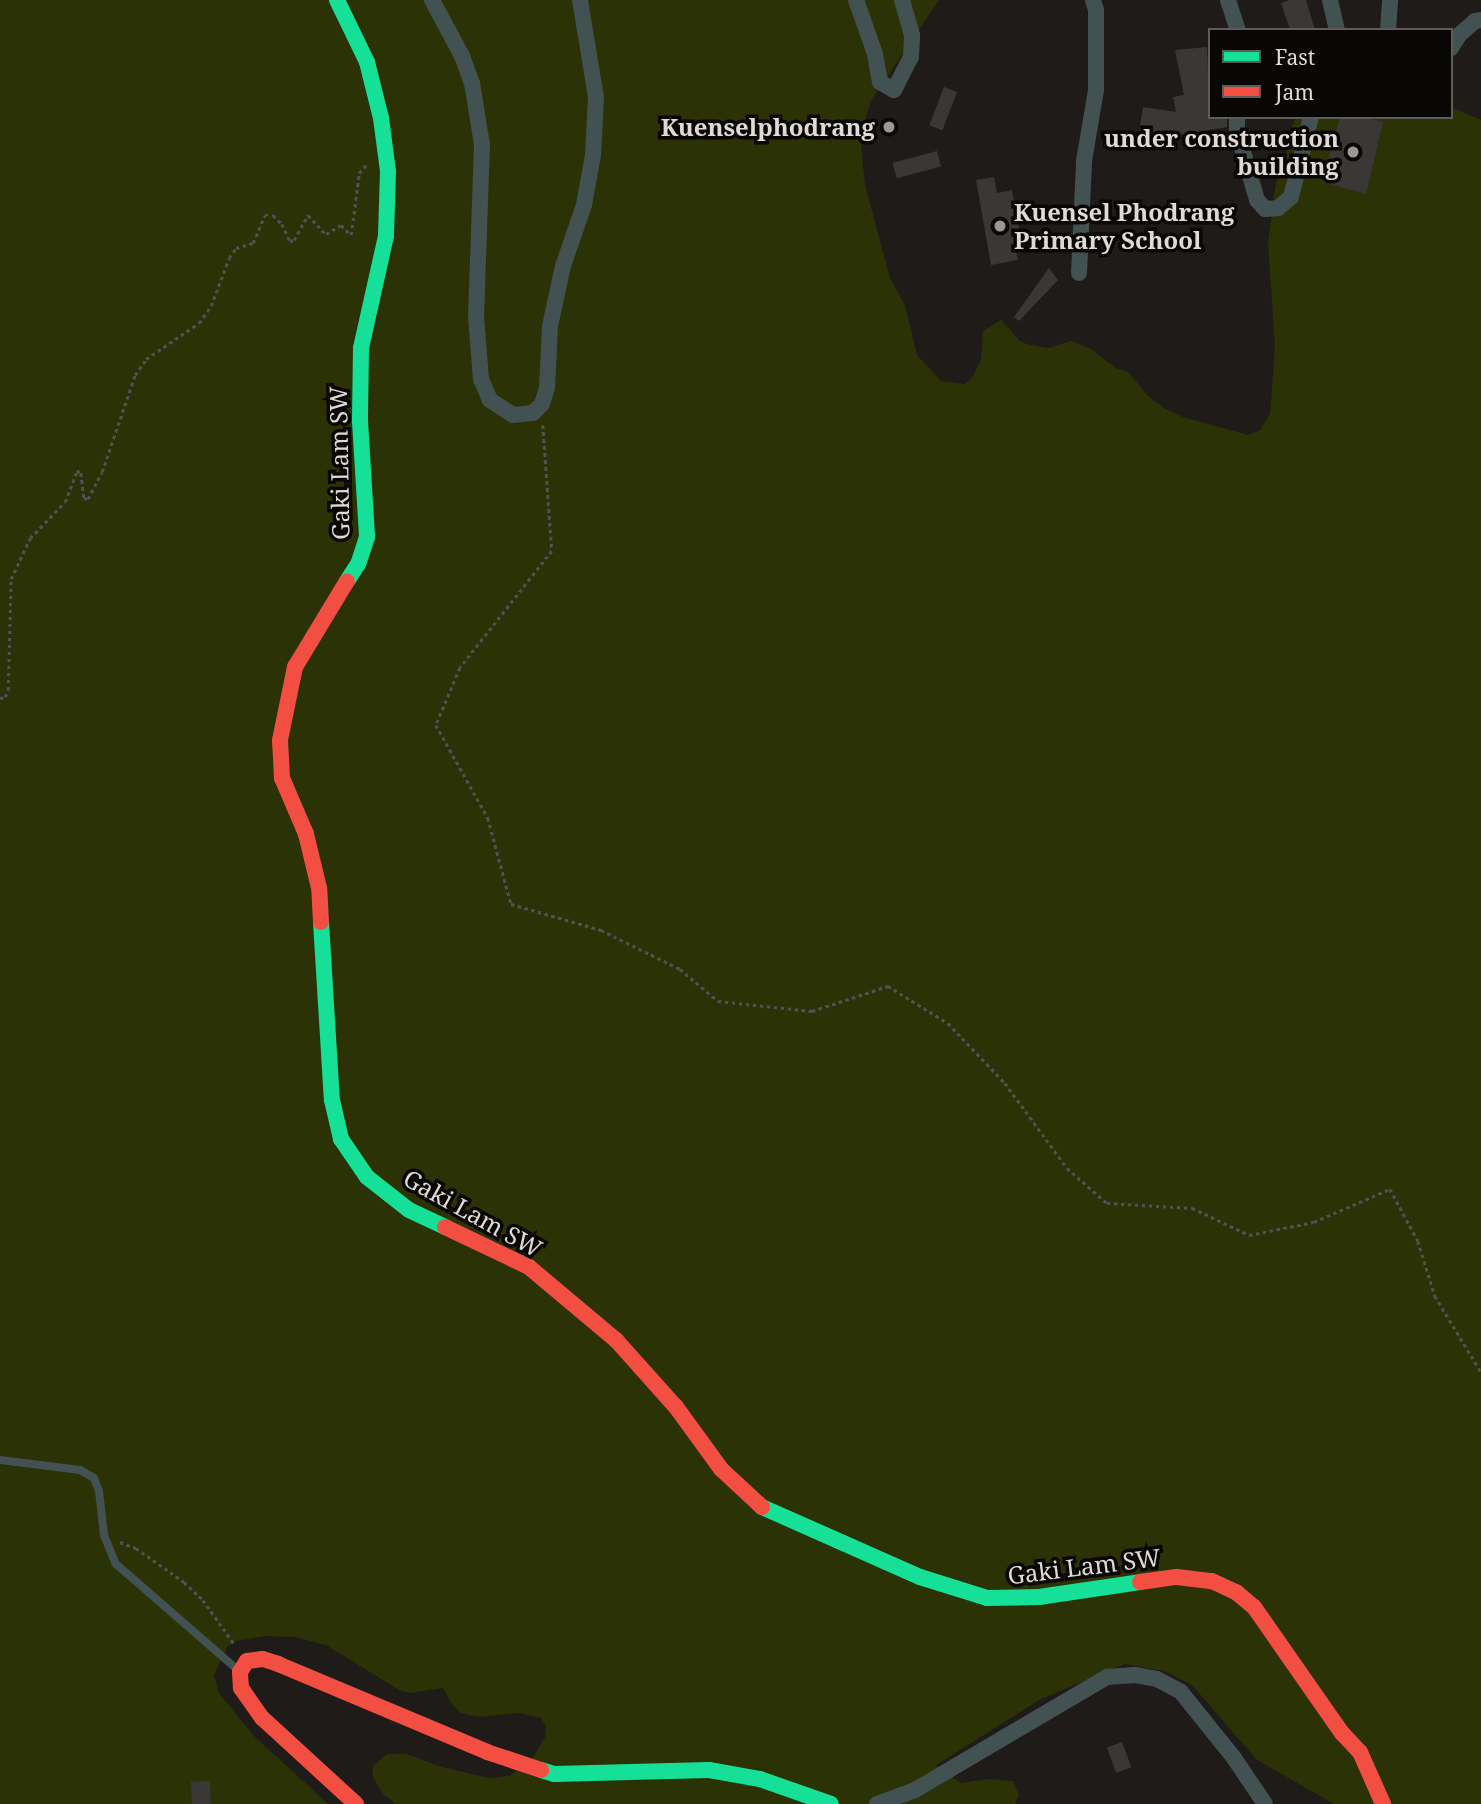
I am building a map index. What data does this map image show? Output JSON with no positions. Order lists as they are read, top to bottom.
{
  "streets": {
    "street": ["Gaki Lam SW"]
  },
  "places": ["Kuenselphodrang", "under construction building", "Kuensel Phodrang Primary School"],
  "legend": ["Fast", "Jam"]
}
